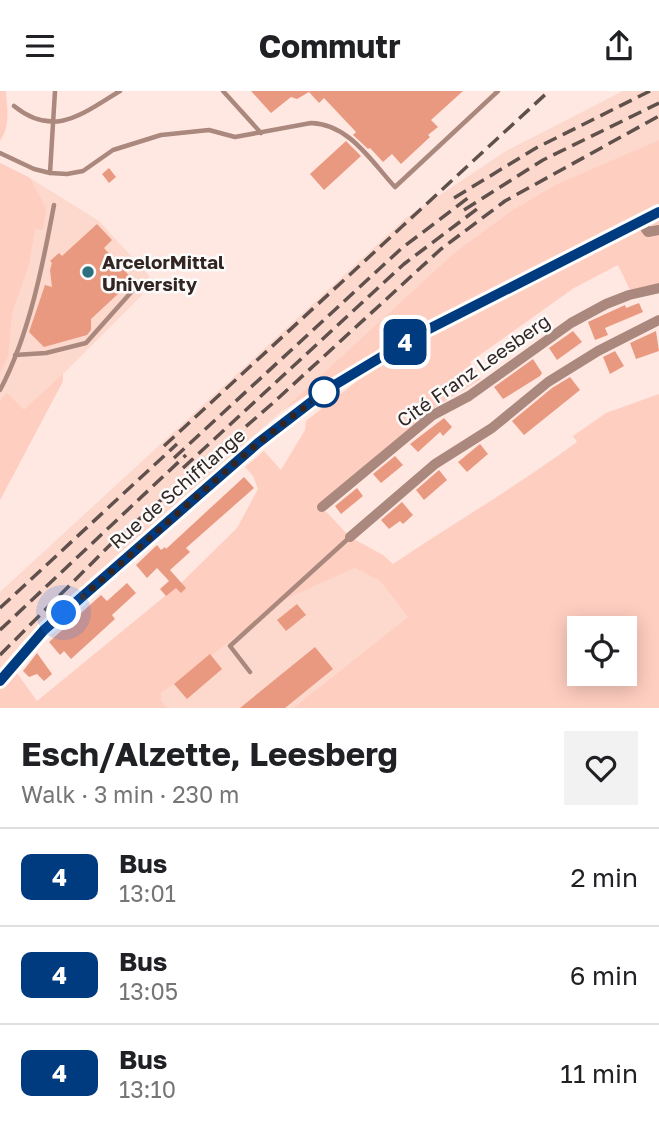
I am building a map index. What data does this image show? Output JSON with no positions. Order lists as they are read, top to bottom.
{
  "streets": {
    "street": ["Cité Franz Leesberg", "Rue de Schifflange"]
  },
  "places": ["ArcelorMittal University"],
  "lines": ["bus line 4"],
  "page": {
    "header": "Commutr",
    "on_map": "4",
    "heading": ["Esch/Alzette, Leesberg", "Walk · 3 min · 230 m"],
    "list": [
      {
        "mark": "4",
        "name": "Bus",
        "note": "13:01",
        "value": "2 min"
      },
      {
        "mark": "4",
        "name": "Bus",
        "note": "13:05",
        "value": "6 min"
      },
      {
        "mark": "4",
        "name": "Bus",
        "note": "13:10",
        "value": "11 min"
      }
    ]
  }
}
